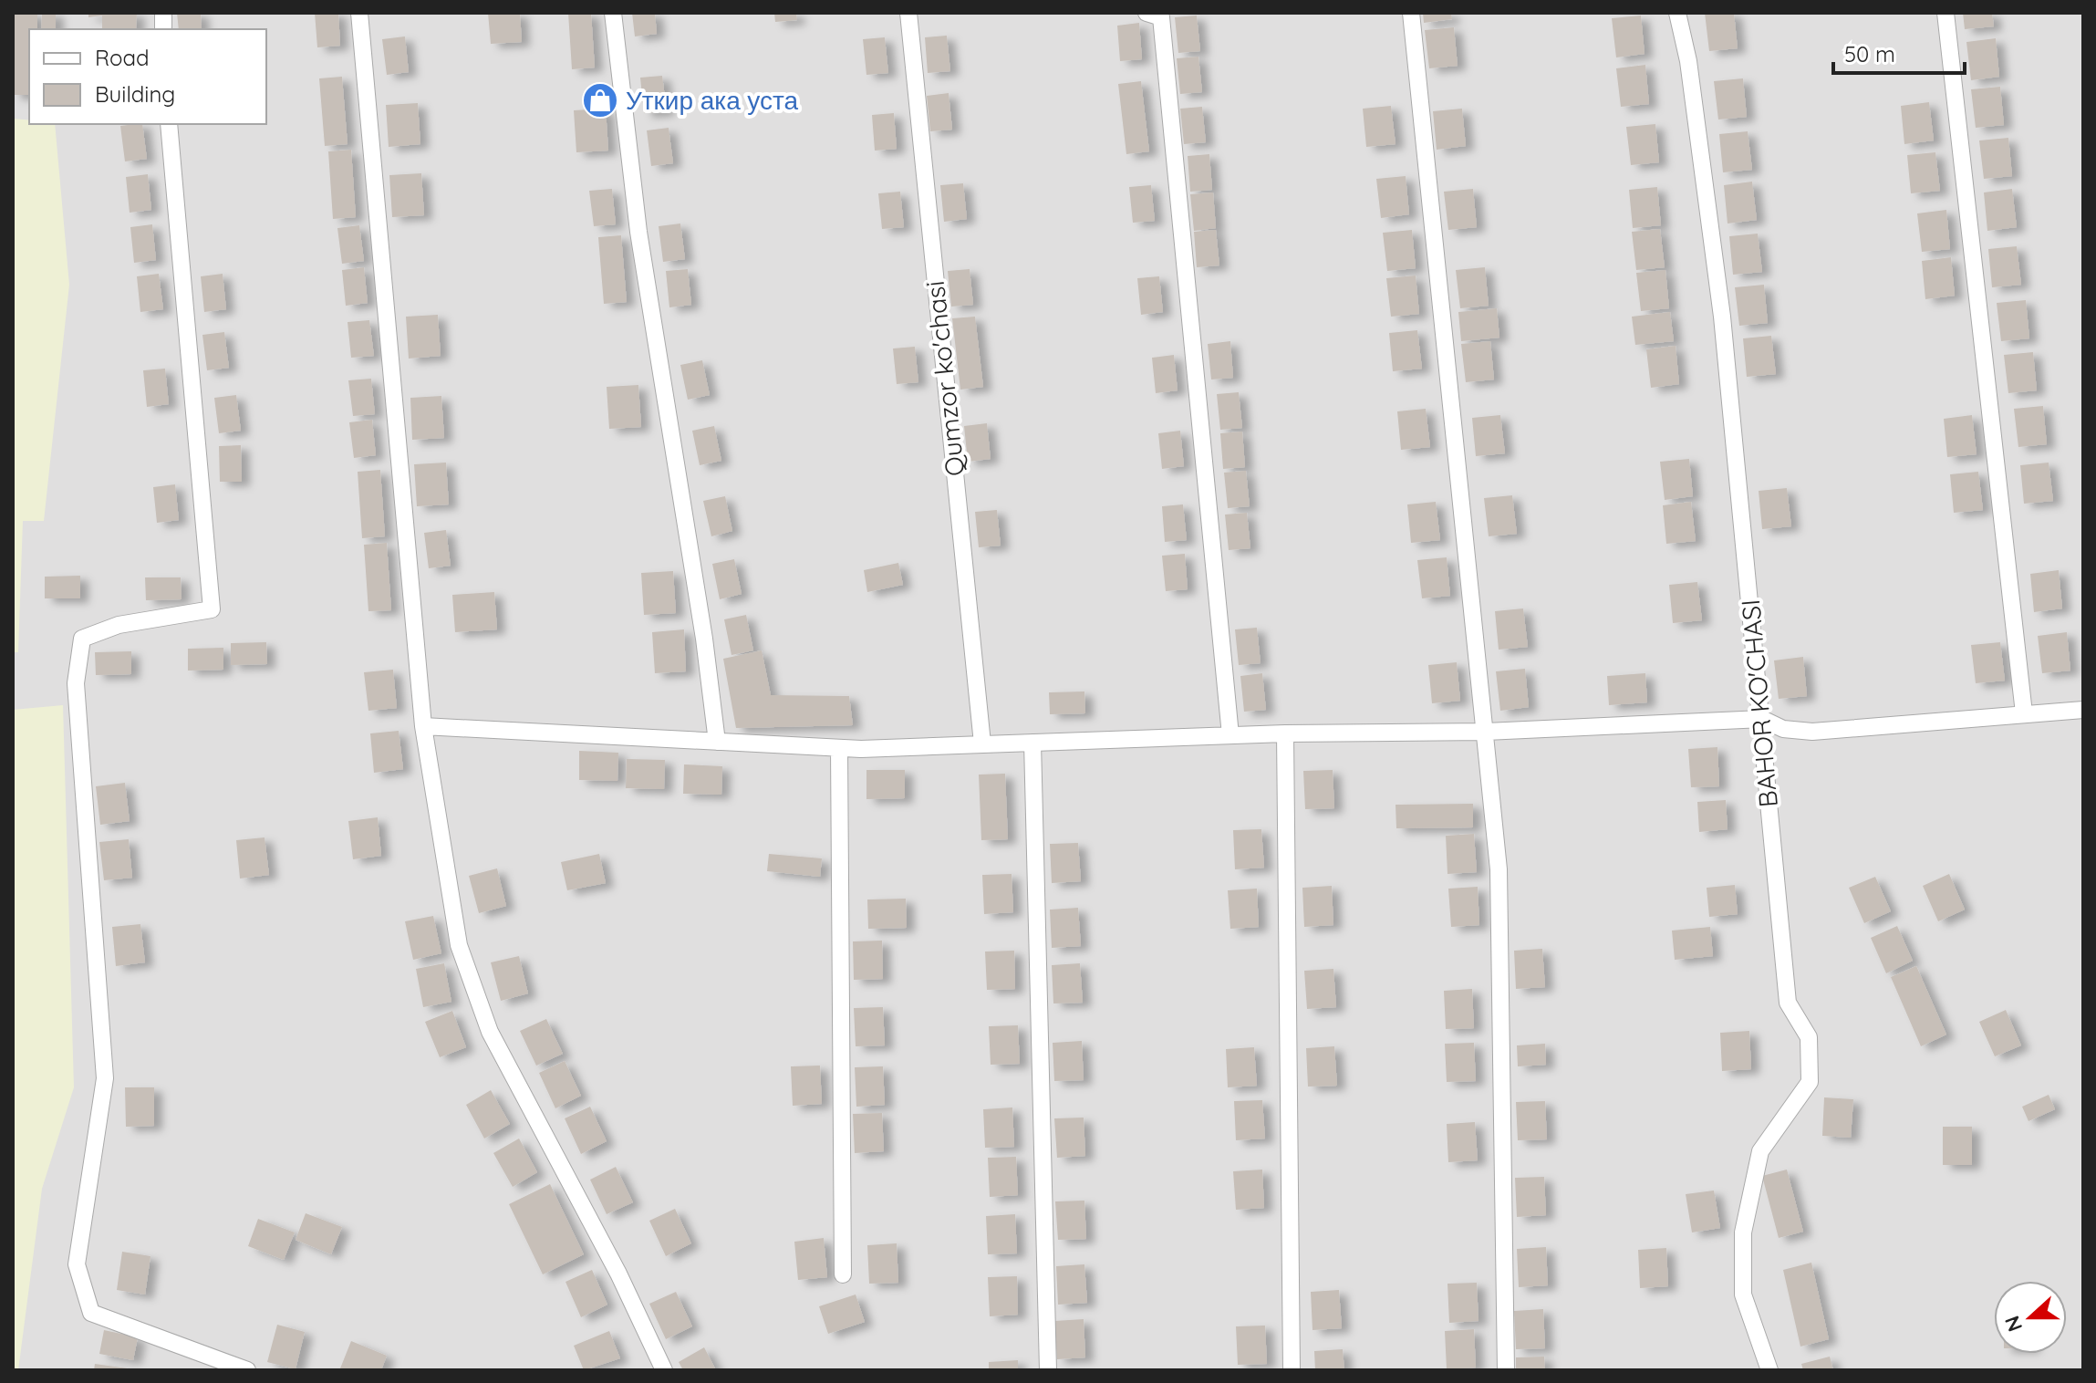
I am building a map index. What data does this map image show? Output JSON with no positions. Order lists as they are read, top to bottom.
{
  "streets": {
    "street": ["Qumzor ko'chasi", "BAHOR KO'CHASI"]
  },
  "places": {
    "shop": ["Уткир ака уста"]
  },
  "legend": ["Road", "Building"],
  "scale_bar": "50 m",
  "north": "left"
}
